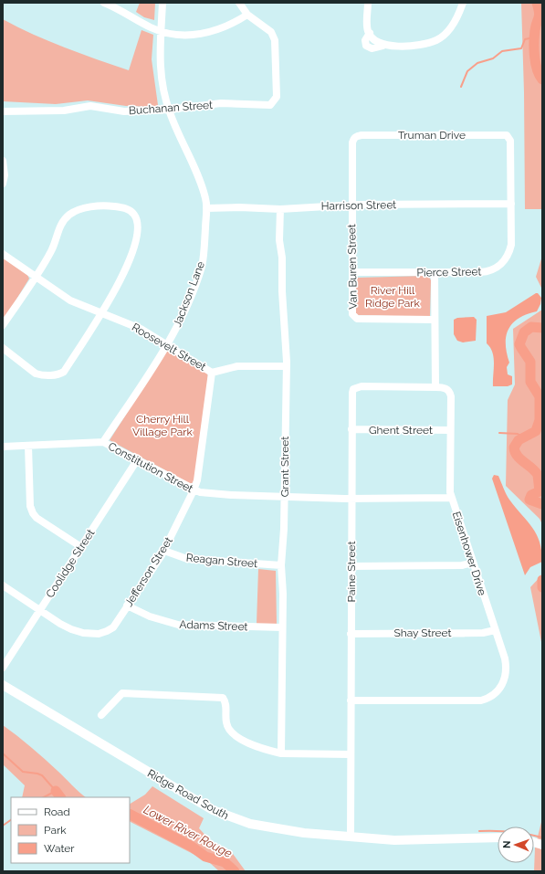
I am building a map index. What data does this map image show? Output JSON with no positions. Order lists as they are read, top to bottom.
{
  "streets": {
    "main road": ["Ridge Road South"],
    "street": [
      "Buchanan Street",
      "Truman Drive",
      "Harrison Street",
      "Van Buren Street",
      "Pierce Street",
      "Jackson Lane",
      "Roosevelt Street",
      "Ghent Street",
      "Grant Street",
      "Constitution Street",
      "Eisenhower Drive",
      "Reagan Street",
      "Coolidge Street",
      "Jefferson Street",
      "Paine Street",
      "Adams Street",
      "Shay Street"
    ]
  },
  "crossings": [
    ["Buchanan Street", "Jackson Lane"],
    ["Truman Drive", "Van Buren Street"],
    ["Truman Drive", "Pierce Street"],
    ["Harrison Street", "Van Buren Street"],
    ["Harrison Street", "Pierce Street"],
    ["Harrison Street", "Jackson Lane"],
    ["Harrison Street", "Grant Street"],
    ["Van Buren Street", "Pierce Street"],
    ["Jackson Lane", "Roosevelt Street"],
    ["Jackson Lane", "Constitution Street"],
    ["Roosevelt Street", "Grant Street"],
    ["Roosevelt Street", "Jefferson Street"],
    ["Ghent Street", "Eisenhower Drive"],
    ["Ghent Street", "Paine Street"],
    ["Grant Street", "Constitution Street"],
    ["Grant Street", "Reagan Street"],
    ["Grant Street", "Adams Street"],
    ["Constitution Street", "Eisenhower Drive"],
    ["Constitution Street", "Coolidge Street"],
    ["Constitution Street", "Jefferson Street"],
    ["Constitution Street", "Paine Street"],
    ["Eisenhower Drive", "Paine Street"],
    ["Eisenhower Drive", "Shay Street"],
    ["Reagan Street", "Jefferson Street"],
    ["Coolidge Street", "Jefferson Street"],
    ["Jefferson Street", "Adams Street"],
    ["Paine Street", "Shay Street"],
    ["Paine Street", "Ridge Road South"]
  ],
  "water": ["Lower River Rouge"],
  "parks": ["River Hill Ridge Park", "Cherry Hill Village Park"],
  "legend": ["Road", "Park", "Water"],
  "north": "left"
}
